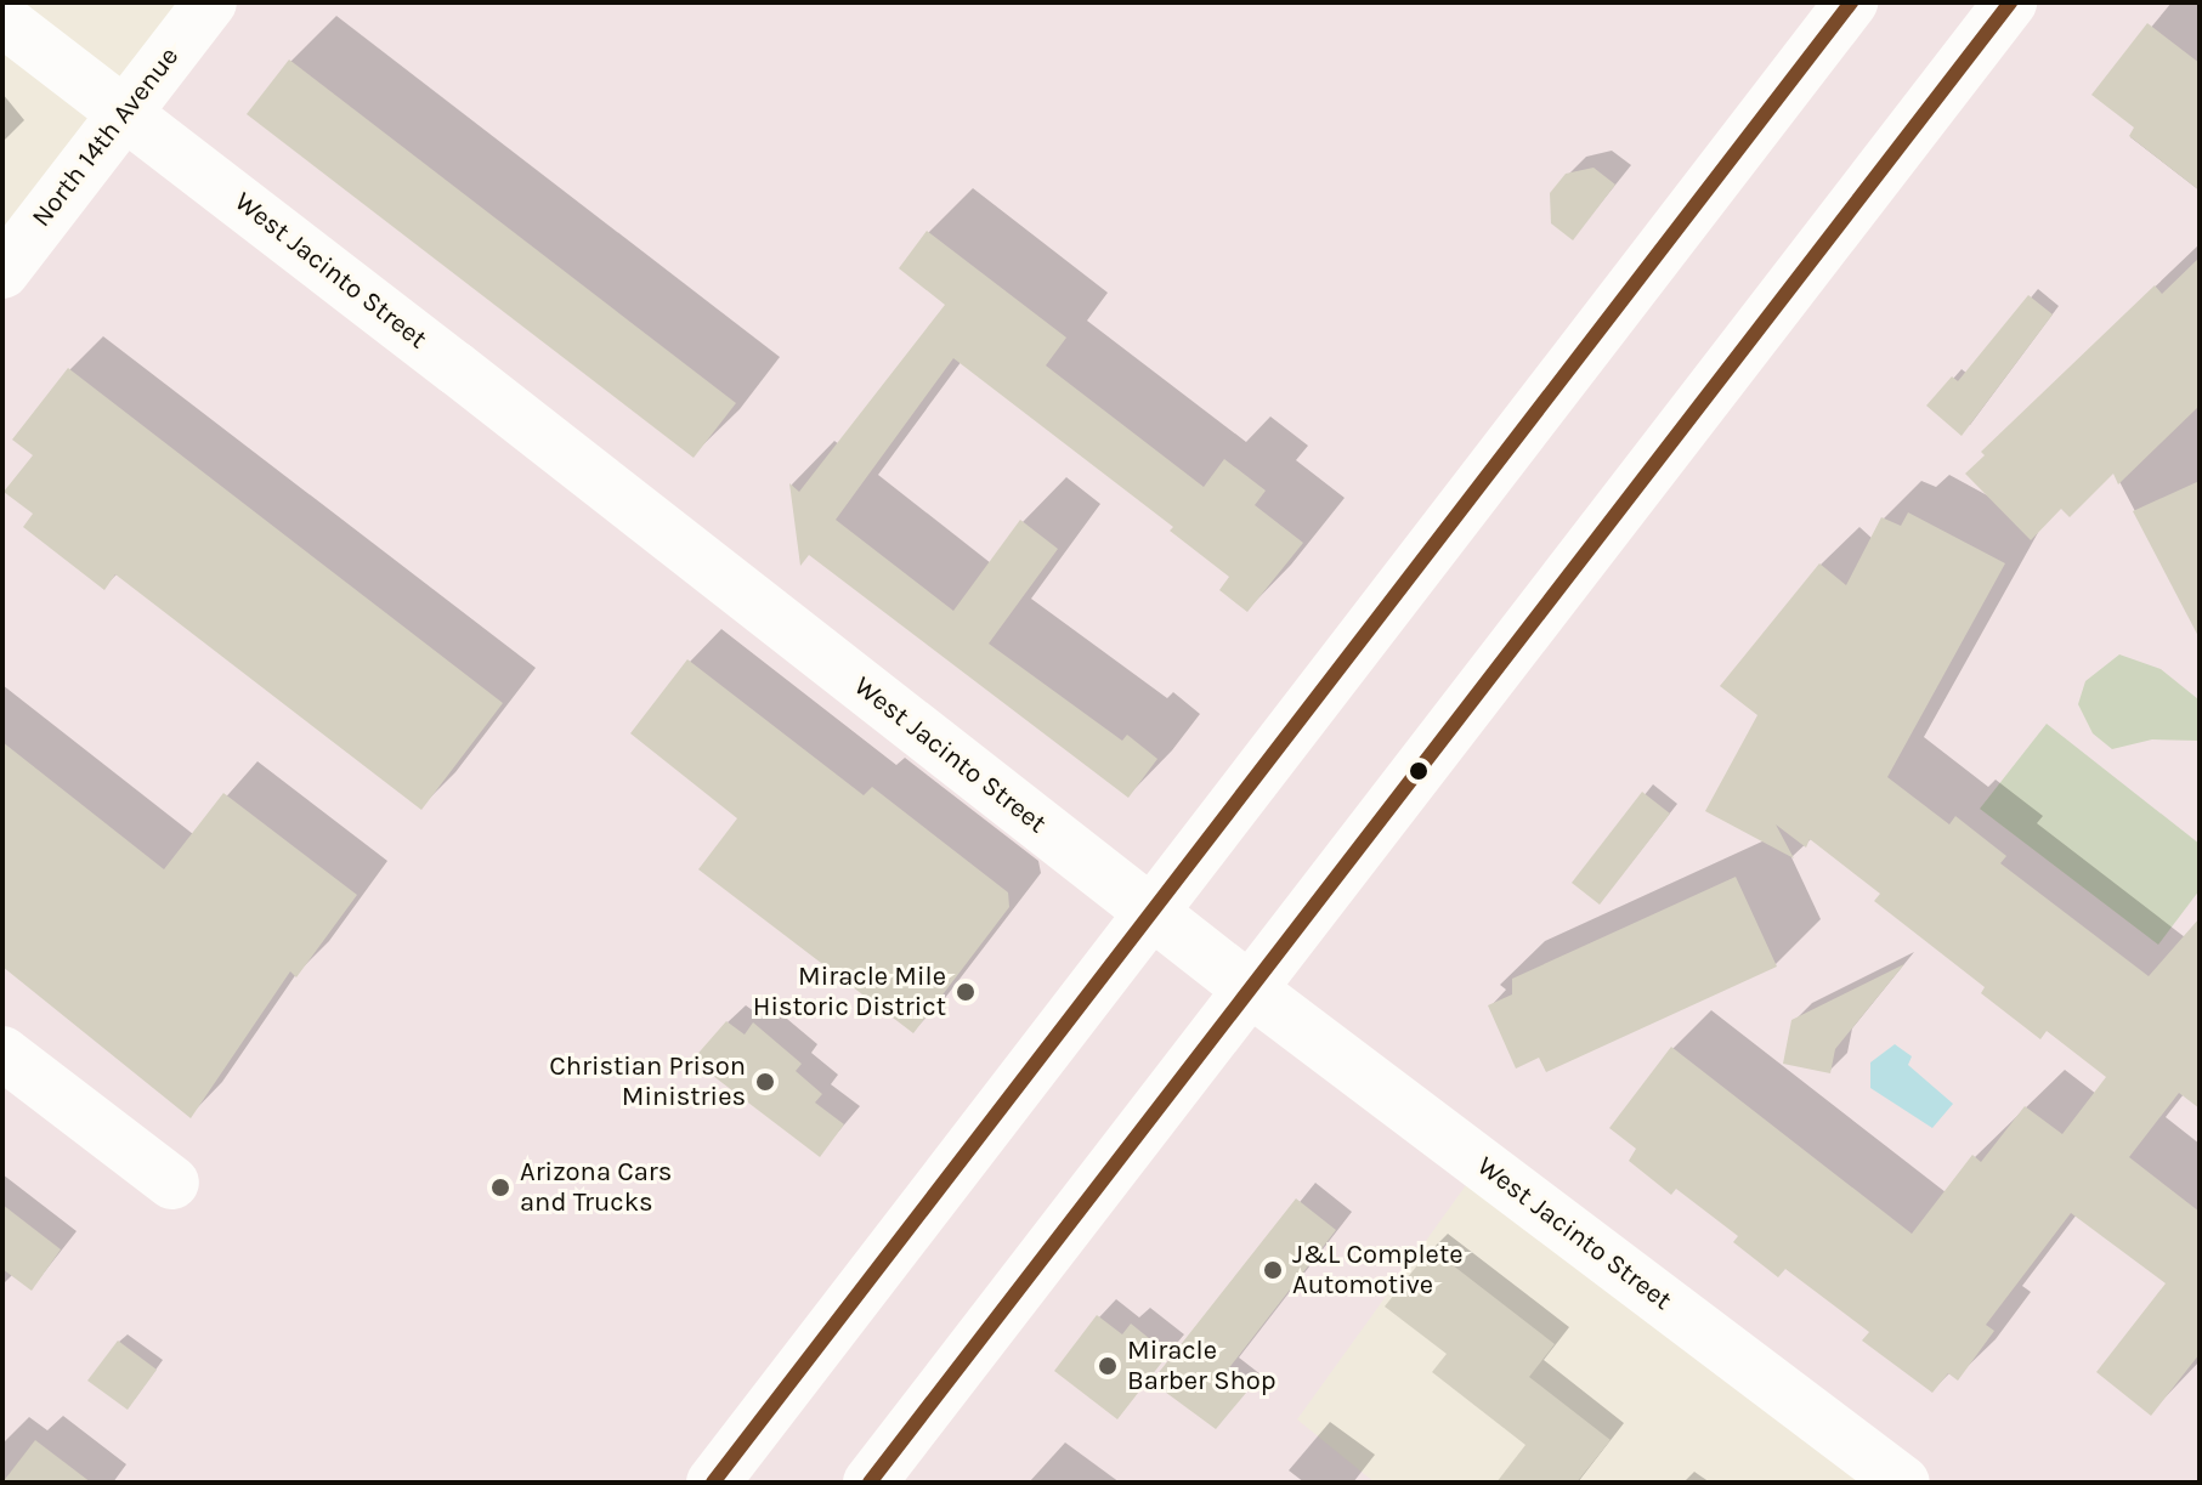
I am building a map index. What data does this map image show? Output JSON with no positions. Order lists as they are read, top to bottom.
{
  "streets": {
    "main road": ["North 14th Avenue", "West Jacinto Street"]
  },
  "crossings": [
    ["North 14th Avenue", "West Jacinto Street"]
  ],
  "places": [
    "Miracle Mile Historic District",
    "Christian Prison Ministries",
    "Arizona Cars and Trucks",
    "J&L Complete Automotive",
    "Miracle Barber Shop"
  ]
}
